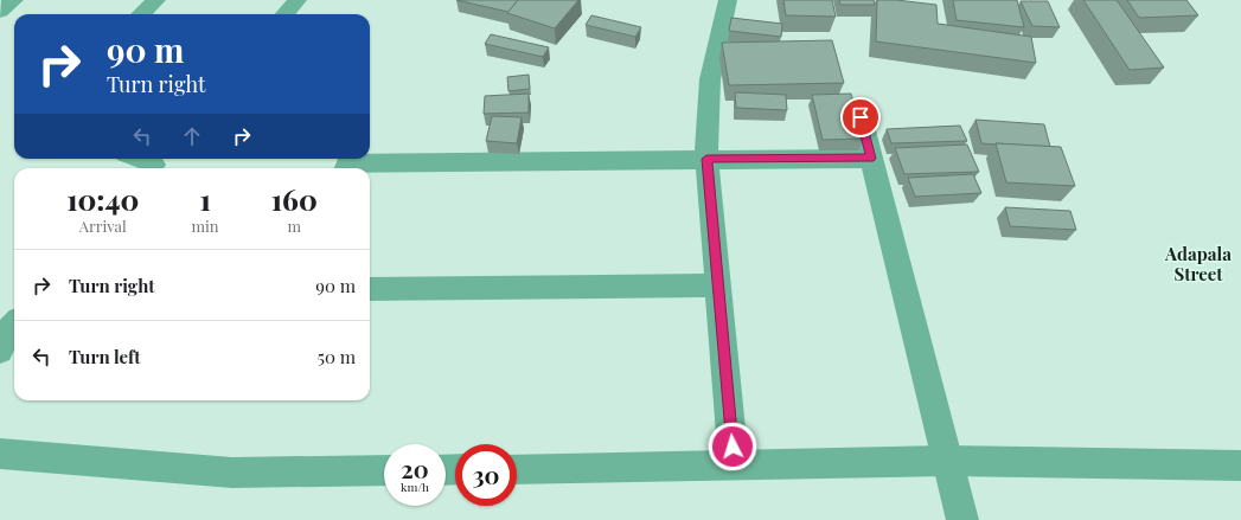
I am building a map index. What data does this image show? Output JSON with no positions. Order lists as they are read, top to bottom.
{
  "districts": ["Adapala Street"],
  "page": {
    "turn": ["90 m", "Turn right"],
    "eta": [
      "10:40",
      "Arrival",
      "1",
      "min",
      "160",
      "m"
    ],
    "list": [
      {
        "name": "Turn right",
        "value": "90 m"
      },
      {
        "name": "Turn left",
        "value": "50 m"
      }
    ],
    "speed": "20 km/h",
    "limit": "30"
  }
}
